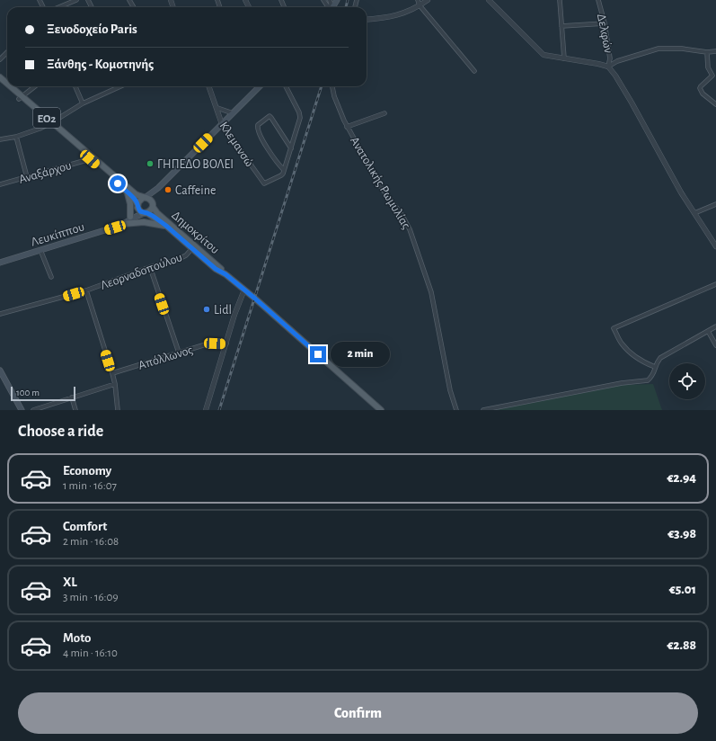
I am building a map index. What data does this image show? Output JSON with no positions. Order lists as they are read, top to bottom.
{
  "streets": {
    "main road": ["ΕΟ2", "Δημοκρίτου", "Λευκίππου"],
    "street": [
      "Δελφών",
      "Κλεμανσώ",
      "Αναξάρχου",
      "Ανατολικής Ρωμυλίας",
      "Λεορναδοπούλου",
      "Απόλλωνος"
    ]
  },
  "crossings": [
    ["ΕΟ2", "Αναξάρχου"],
    ["ΕΟ2", "Δημοκρίτου"],
    ["ΕΟ2", "Λευκίππου"],
    ["Δημοκρίτου", "Λευκίππου"],
    ["Δημοκρίτου", "Λεορναδοπούλου"]
  ],
  "places": ["ΓΗΠΕΔΟ ΒΟΛΕΙ", "Caffeine", "Lidl"],
  "scale_bar": "100 m",
  "page": {
    "banner": ["Ξενοδοχείο Paris", "Ξάνθης - Κομοτηνής"],
    "bubble": "2 min",
    "scale": "100 m",
    "heading": "Choose a ride",
    "list": [
      {
        "name": "Economy",
        "note": "1 min · 16:07",
        "value": "€2.94"
      },
      {
        "name": "Comfort",
        "note": "2 min · 16:08",
        "value": "€3.98"
      },
      {
        "name": "XL",
        "note": "3 min · 16:09",
        "value": "€5.01"
      },
      {
        "name": "Moto",
        "note": "4 min · 16:10",
        "value": "€2.88"
      }
    ],
    "buttons": "Confirm"
  }
}
